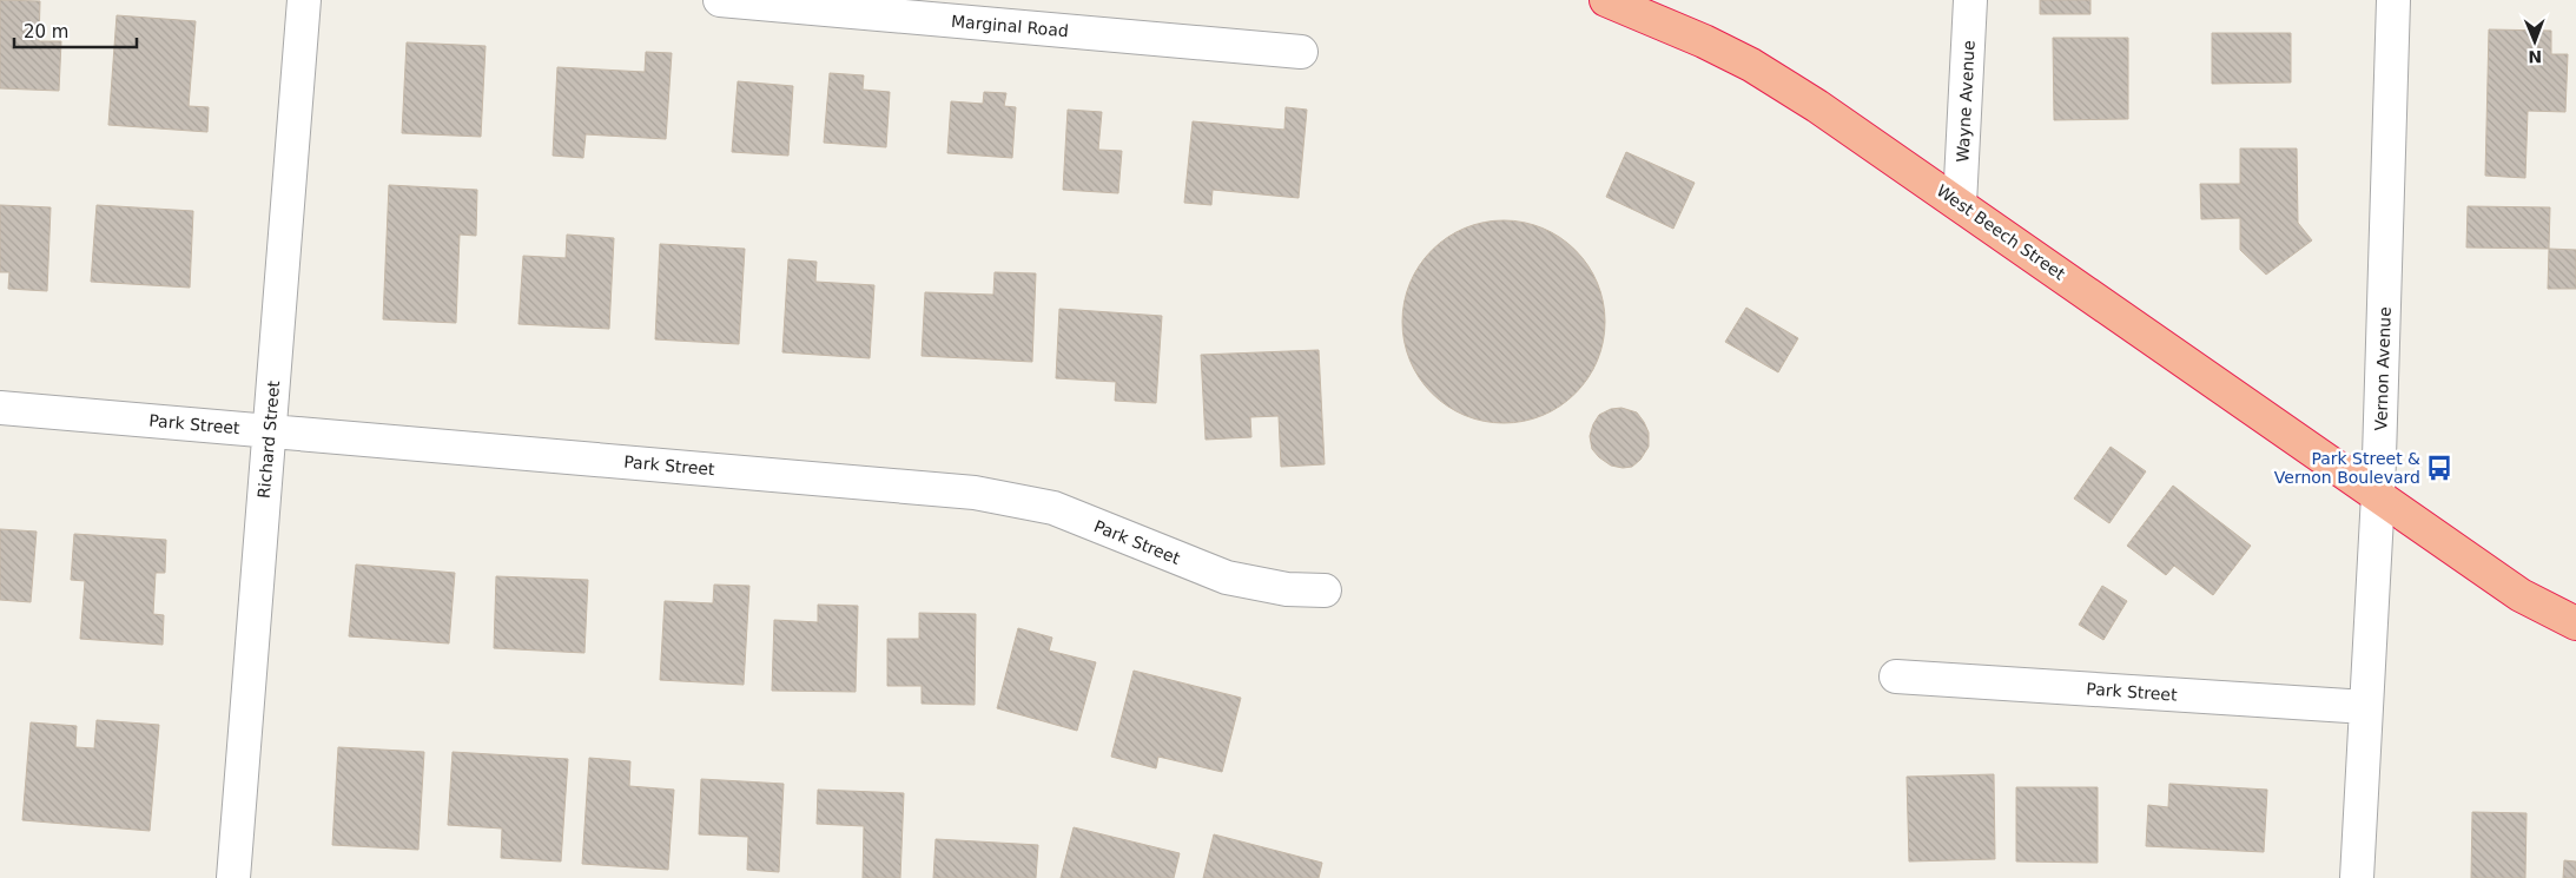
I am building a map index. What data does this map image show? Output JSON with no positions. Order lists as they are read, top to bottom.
{
  "streets": {
    "highway": ["West Beech Street"],
    "street": [
      "Marginal Road",
      "Wayne Avenue",
      "Vernon Avenue",
      "Park Street",
      "Richard Street"
    ]
  },
  "crossings": [
    ["Wayne Avenue", "West Beech Street"],
    ["West Beech Street", "Vernon Avenue"],
    ["Vernon Avenue", "Park Street"],
    ["Park Street", "Richard Street"]
  ],
  "places": {
    "bus stop": ["Park Street & Vernon Boulevard"]
  },
  "scale_bar": "20 m",
  "north": "bottom"
}
